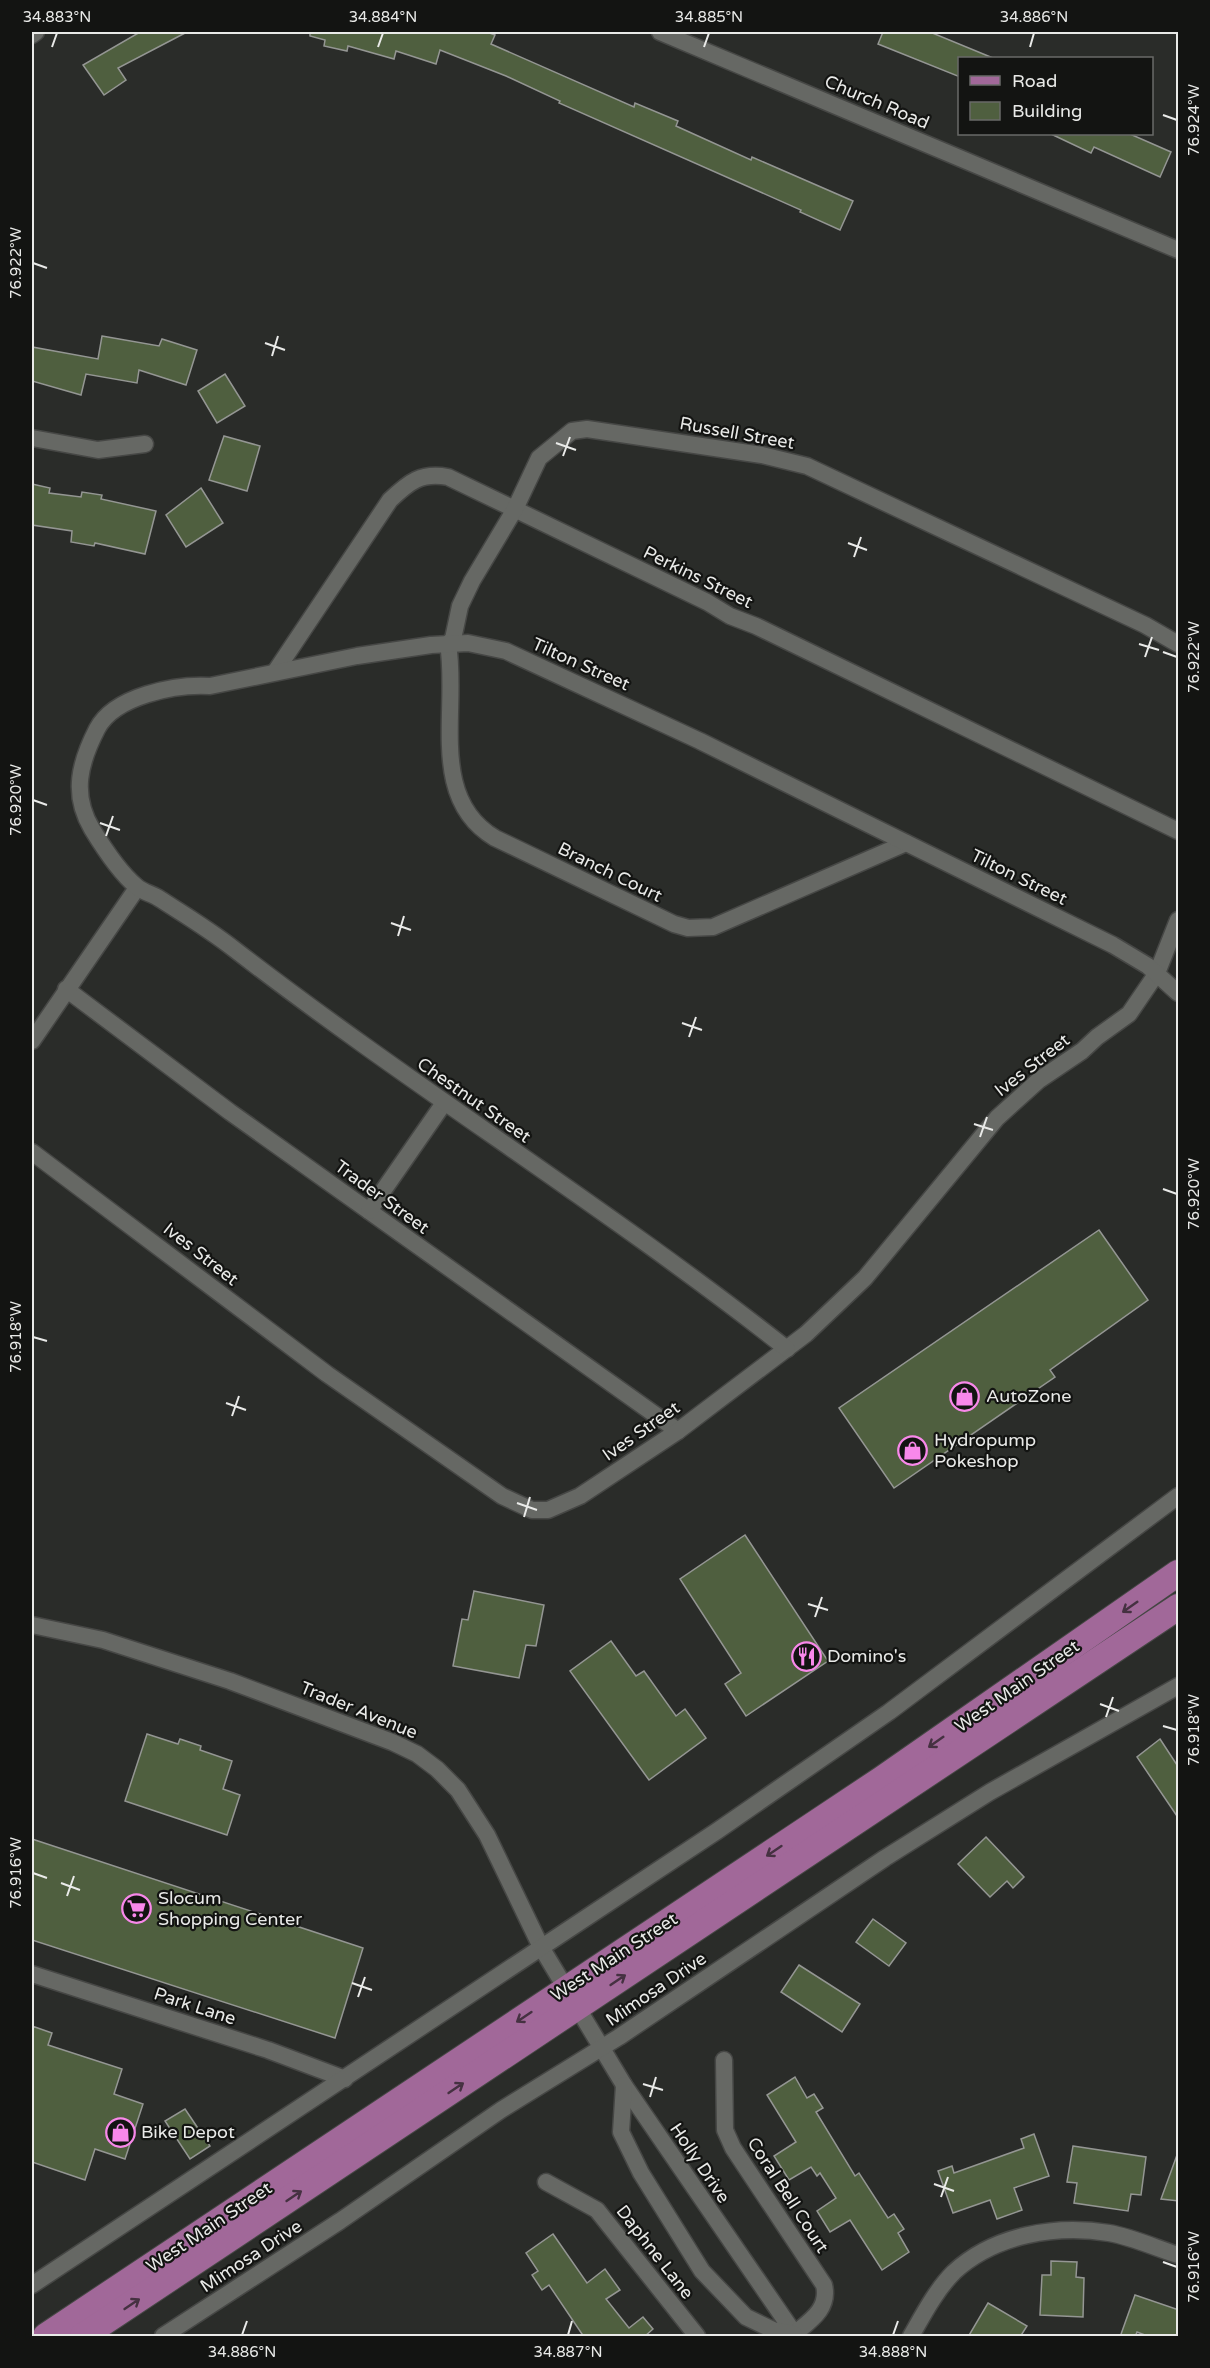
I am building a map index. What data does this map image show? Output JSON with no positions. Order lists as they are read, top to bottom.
{
  "streets": {
    "main road": ["West Main Street"],
    "street": [
      "Church Road",
      "Russell Street",
      "Perkins Street",
      "Tilton Street",
      "Branch Court",
      "Ives Street",
      "Chestnut Street",
      "Trader Street",
      "Trader Avenue",
      "Mimosa Drive",
      "Park Lane",
      "Holly Drive",
      "Coral Bell Court",
      "Daphne Lane"
    ]
  },
  "crossings": [
    ["Russell Street", "Perkins Street"],
    ["Russell Street", "Tilton Street"],
    ["Russell Street", "Branch Court"],
    ["Perkins Street", "Tilton Street"],
    ["Tilton Street", "Branch Court"],
    ["Tilton Street", "Ives Street"],
    ["Tilton Street", "Chestnut Street"],
    ["Ives Street", "Chestnut Street"],
    ["Ives Street", "Trader Street"],
    ["West Main Street", "Trader Avenue"],
    ["West Main Street", "Holly Drive"],
    ["Trader Avenue", "Holly Drive"],
    ["Mimosa Drive", "Holly Drive"],
    ["Holly Drive", "Coral Bell Court"]
  ],
  "places": {
    "shop": ["AutoZone", "Hydropump Pokeshop", "Bike Depot"],
    "restaurant": ["Domino's"],
    "supermarket": ["Slocum Shopping Center"]
  },
  "legend": ["Road", "Building"],
  "coordinates": [
    "34.883°N",
    "34.884°N",
    "34.885°N",
    "34.886°N",
    "76.924°W",
    "76.922°W",
    "76.920°W",
    "76.918°W",
    "76.916°W",
    "34.887°N",
    "34.888°N"
  ]
}
